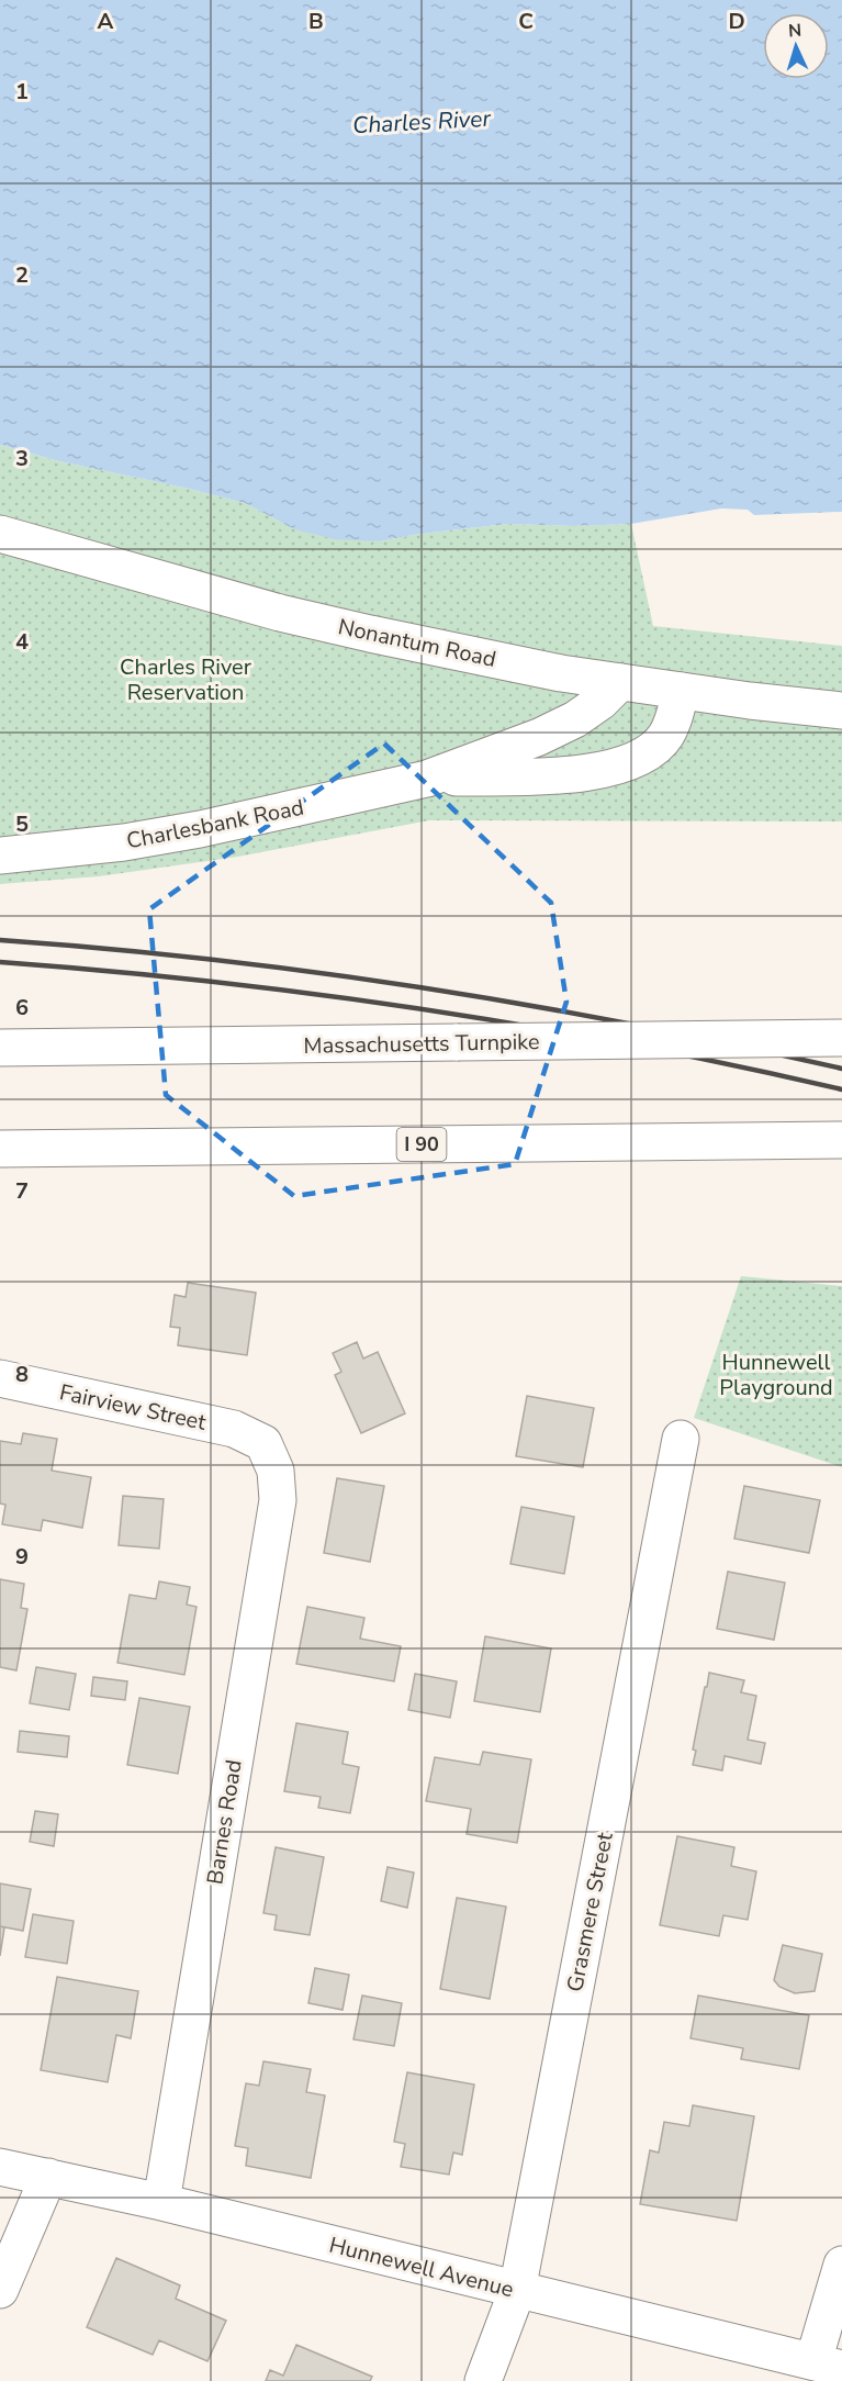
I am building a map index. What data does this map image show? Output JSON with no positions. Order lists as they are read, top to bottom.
{
  "streets": {
    "main road": [
      "Nonantum Road",
      "Charlesbank Road",
      "Massachusetts Turnpike",
      "I 90",
      "Fairview Street",
      "Barnes Road",
      "Grasmere Street",
      "Hunnewell Avenue"
    ]
  },
  "crossings": [
    ["Nonantum Road", "Charlesbank Road"],
    ["Fairview Street", "Barnes Road"],
    ["Barnes Road", "Hunnewell Avenue"],
    ["Grasmere Street", "Hunnewell Avenue"]
  ],
  "water": ["Charles River"],
  "parks": ["Charles River Reservation", "Hunnewell Playground"],
  "north": "top",
  "grid": {
    "columns": [
      "A",
      "B",
      "C",
      "D"
    ],
    "rows": [
      "1",
      "2",
      "3",
      "4",
      "5",
      "6",
      "7",
      "8",
      "9"
    ]
  }
}
